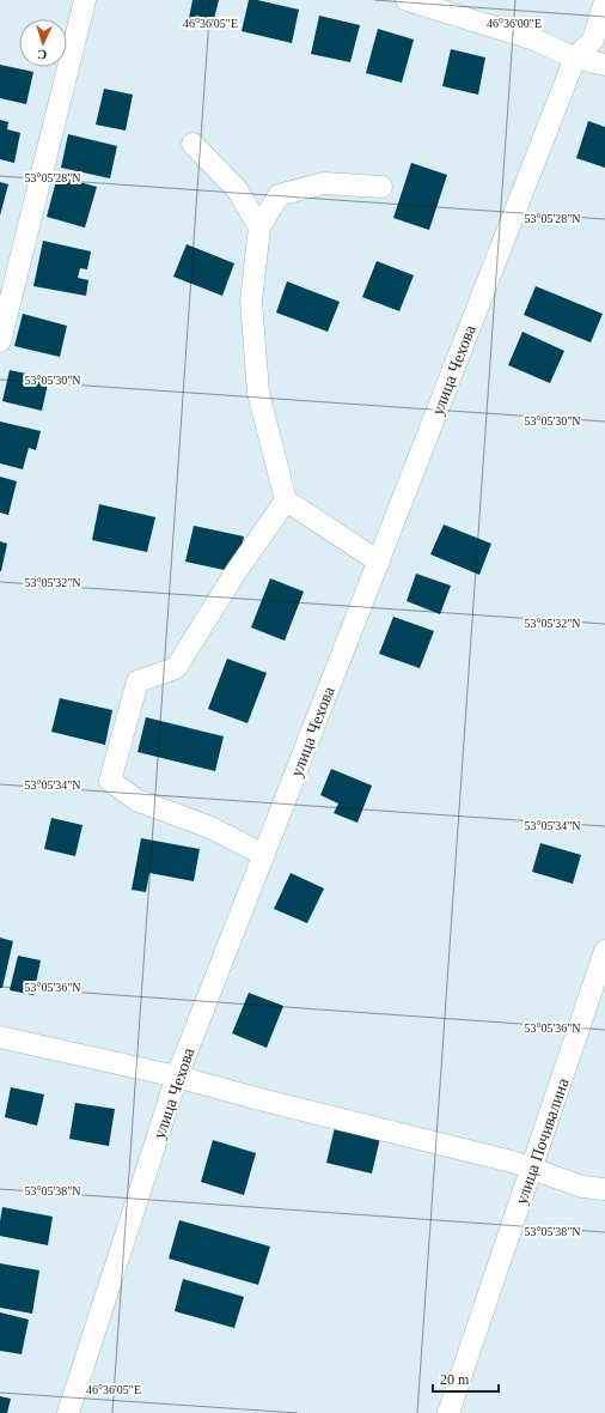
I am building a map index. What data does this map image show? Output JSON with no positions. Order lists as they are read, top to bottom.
{
  "streets": {
    "street": ["улица Чехова", "улица Почивалина"]
  },
  "scale_bar": "20 m",
  "north": "bottom",
  "coordinates": [
    "46°36'05\"E",
    "46°36'00\"E",
    "53°05'28\"N",
    "53°05'30\"N",
    "53°05'32\"N",
    "53°05'34\"N",
    "53°05'36\"N",
    "53°05'38\"N"
  ]
}
